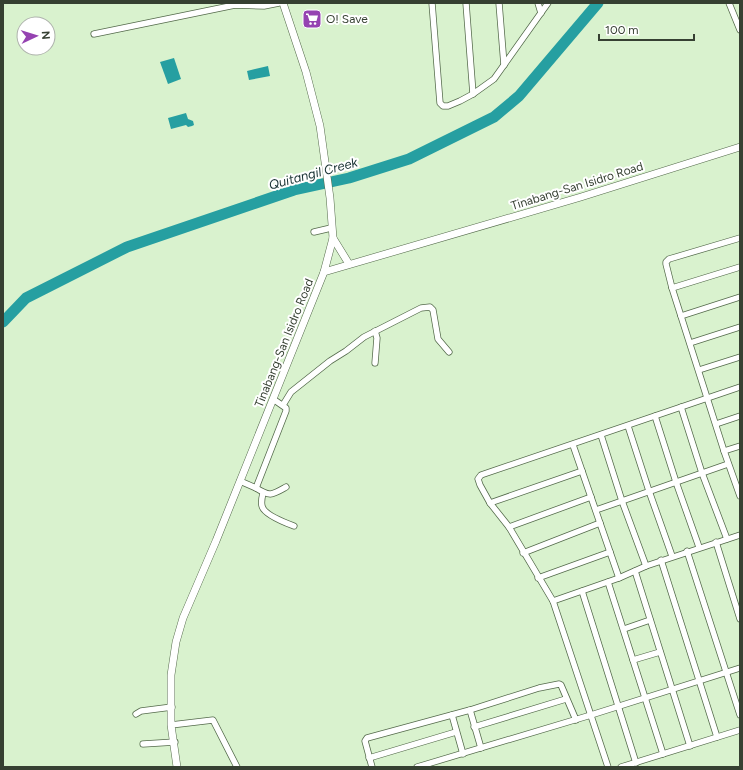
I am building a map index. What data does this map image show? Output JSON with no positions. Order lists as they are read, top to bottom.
{
  "streets": {
    "street": ["Tinabang-San Isidro Road"]
  },
  "water": ["Quitangil Creek"],
  "places": {
    "supermarket": ["O! Save"]
  },
  "scale_bar": "100 m",
  "north": "right"
}
